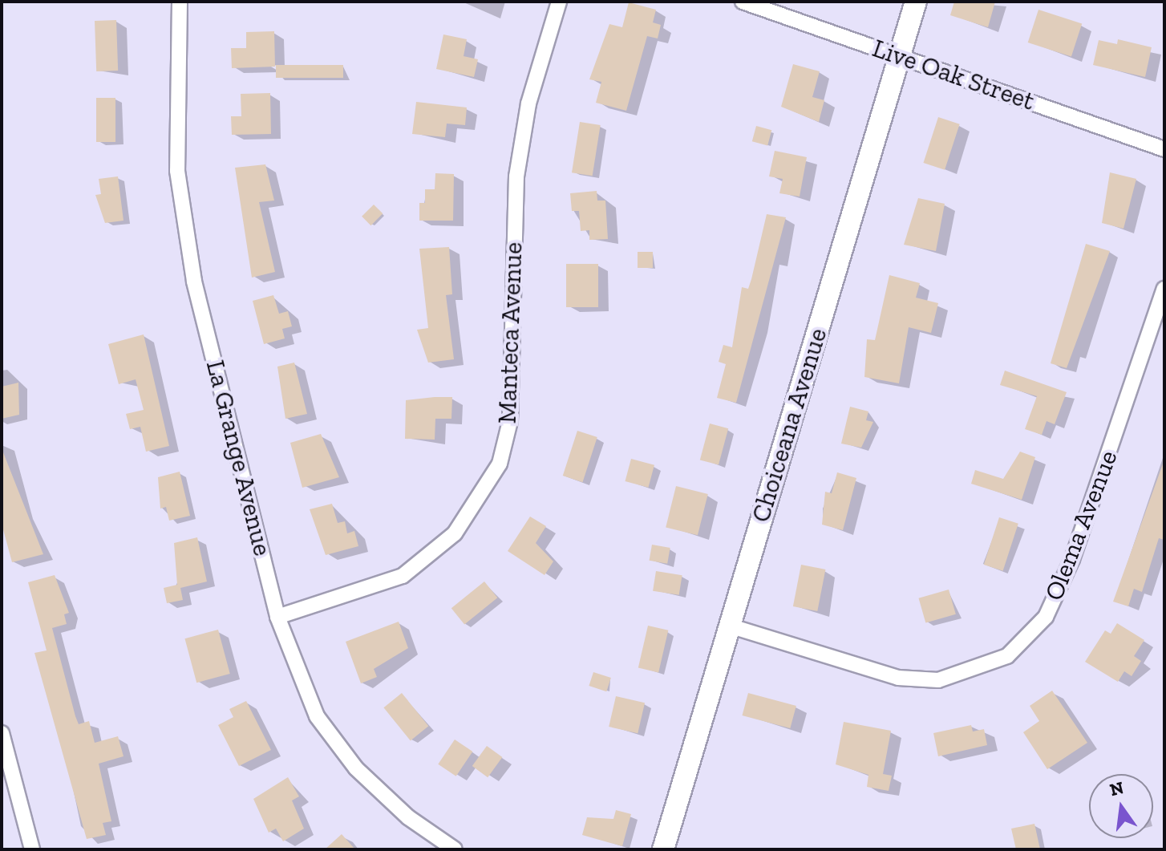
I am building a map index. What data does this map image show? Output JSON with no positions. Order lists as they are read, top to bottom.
{
  "streets": {
    "street": [
      "Live Oak Street",
      "Manteca Avenue",
      "Choiceana Avenue",
      "La Grange Avenue",
      "Olema Avenue"
    ]
  },
  "crossings": [
    ["Live Oak Street", "Choiceana Avenue"],
    ["Manteca Avenue", "La Grange Avenue"],
    ["Choiceana Avenue", "Olema Avenue"]
  ],
  "north": "top"
}
